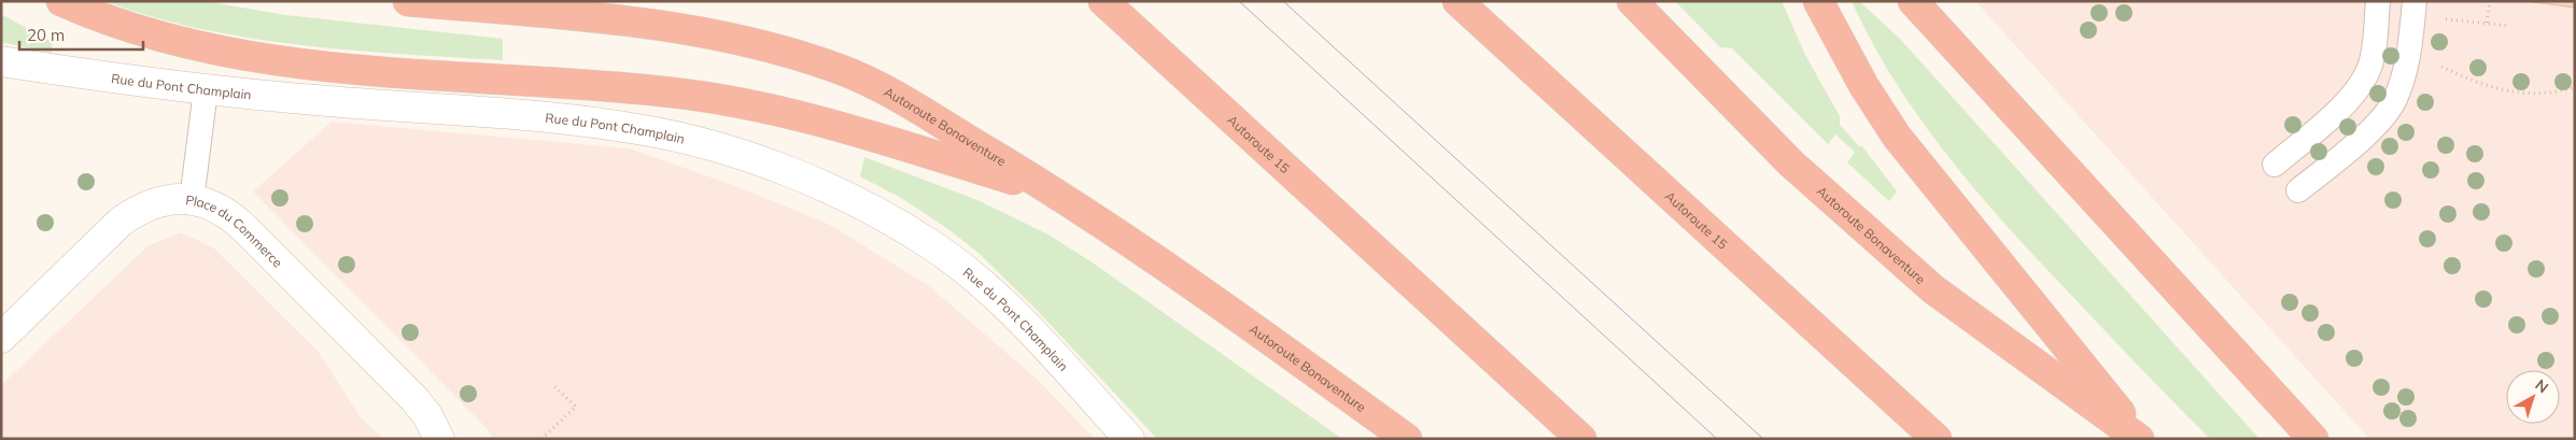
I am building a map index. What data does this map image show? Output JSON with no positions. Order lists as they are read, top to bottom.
{
  "streets": {
    "highway": ["Autoroute Bonaventure", "Autoroute 15"],
    "street": ["Rue du Pont Champlain", "Place du Commerce"]
  },
  "scale_bar": "20 m",
  "north": "top right"
}
